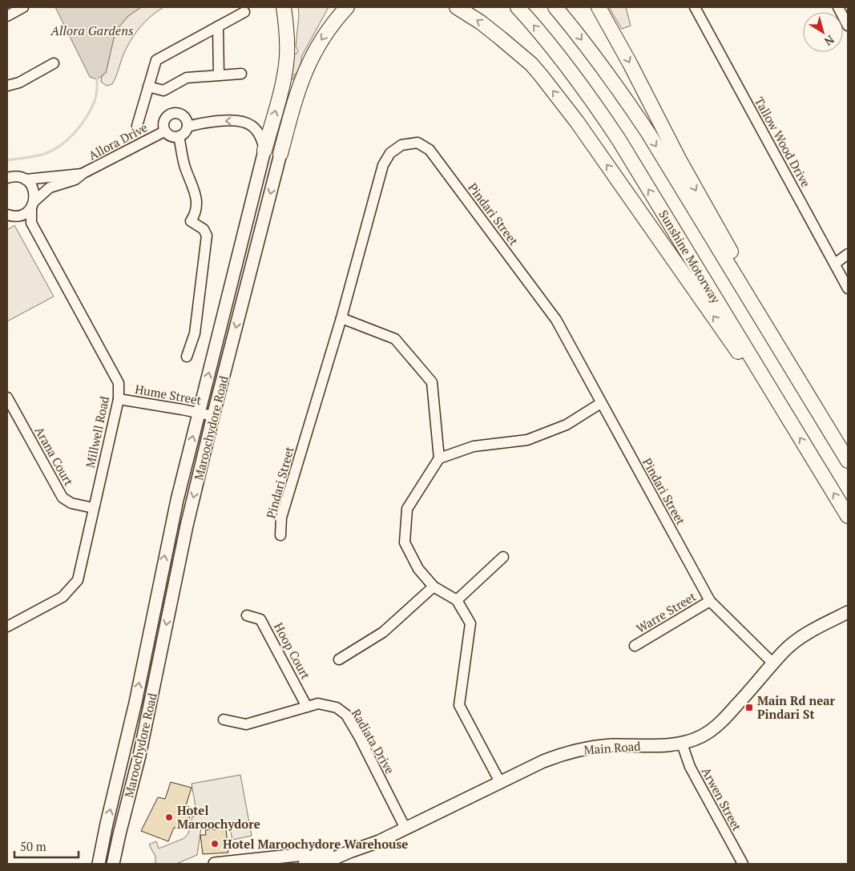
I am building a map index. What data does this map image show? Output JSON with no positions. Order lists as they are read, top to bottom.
{
  "streets": {
    "highway": ["Sunshine Motorway", "Maroochydore Road"],
    "main road": ["Main Road"],
    "street": [
      "Allora Drive",
      "Tallow Wood Drive",
      "Pindari Street",
      "Hume Street",
      "Millwell Road",
      "Arana Court",
      "Warre Street",
      "Hoop Court",
      "Radiata Drive",
      "Arwen Street"
    ]
  },
  "crossings": [
    ["Allora Drive", "Millwell Road"],
    ["Pindari Street", "Warre Street"],
    ["Pindari Street", "Main Road"],
    ["Hume Street", "Maroochydore Road"],
    ["Hume Street", "Millwell Road"],
    ["Millwell Road", "Arana Court"],
    ["Hoop Court", "Radiata Drive"],
    ["Radiata Drive", "Main Road"],
    ["Main Road", "Arwen Street"]
  ],
  "water": ["Allora Gardens"],
  "places": {
    "transit": ["Main Rd near Pindari St"],
    "other": ["Hotel Maroochydore", "Hotel Maroochydore Warehouse"]
  },
  "scale_bar": "50 m",
  "north": "bottom right"
}
